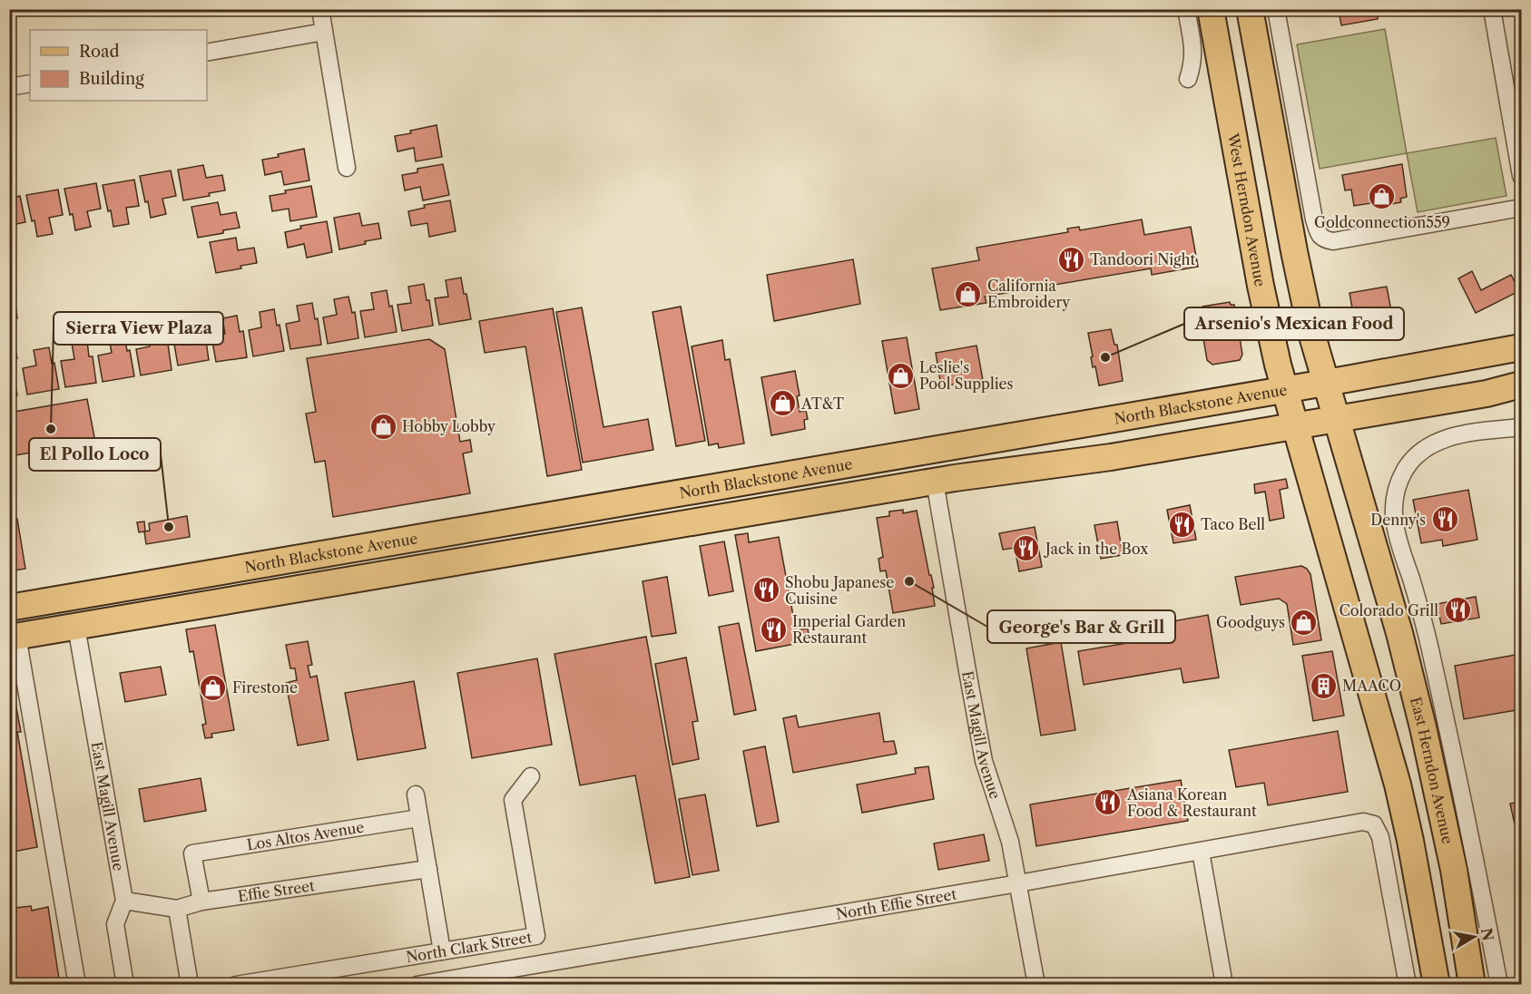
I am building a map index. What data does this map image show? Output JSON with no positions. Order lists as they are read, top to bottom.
{
  "streets": {
    "main road": ["West Herndon Avenue", "North Blackstone Avenue", "East Herndon Avenue"],
    "street": [
      "East Magill Avenue",
      "Los Altos Avenue",
      "Effie Street",
      "North Effie Street",
      "North Clark Street"
    ]
  },
  "crossings": [
    ["West Herndon Avenue", "North Blackstone Avenue"],
    ["North Blackstone Avenue", "East Magill Avenue"],
    ["North Blackstone Avenue", "East Herndon Avenue"],
    ["East Magill Avenue", "Effie Street"],
    ["East Magill Avenue", "North Effie Street"],
    ["Los Altos Avenue", "Effie Street"]
  ],
  "places": {
    "shop": [
      "Goldconnection559",
      "California Embroidery",
      "Leslie's Pool Supplies",
      "AT&T",
      "Hobby Lobby",
      "Goodguys",
      "Firestone"
    ],
    "restaurant": [
      "Tandoori Night",
      "Denny's",
      "Taco Bell",
      "Jack in the Box",
      "Shobu Japanese Cuisine",
      "Colorado Grill",
      "Imperial Garden Restaurant",
      "Asiana Korean Food & Restaurant"
    ],
    "other": [
      "Arsenio's Mexican Food",
      "Sierra View Plaza",
      "El Pollo Loco",
      "George's Bar & Grill"
    ],
    "building": ["MAACO"]
  },
  "legend": ["Road", "Building"],
  "north": "right"
}
